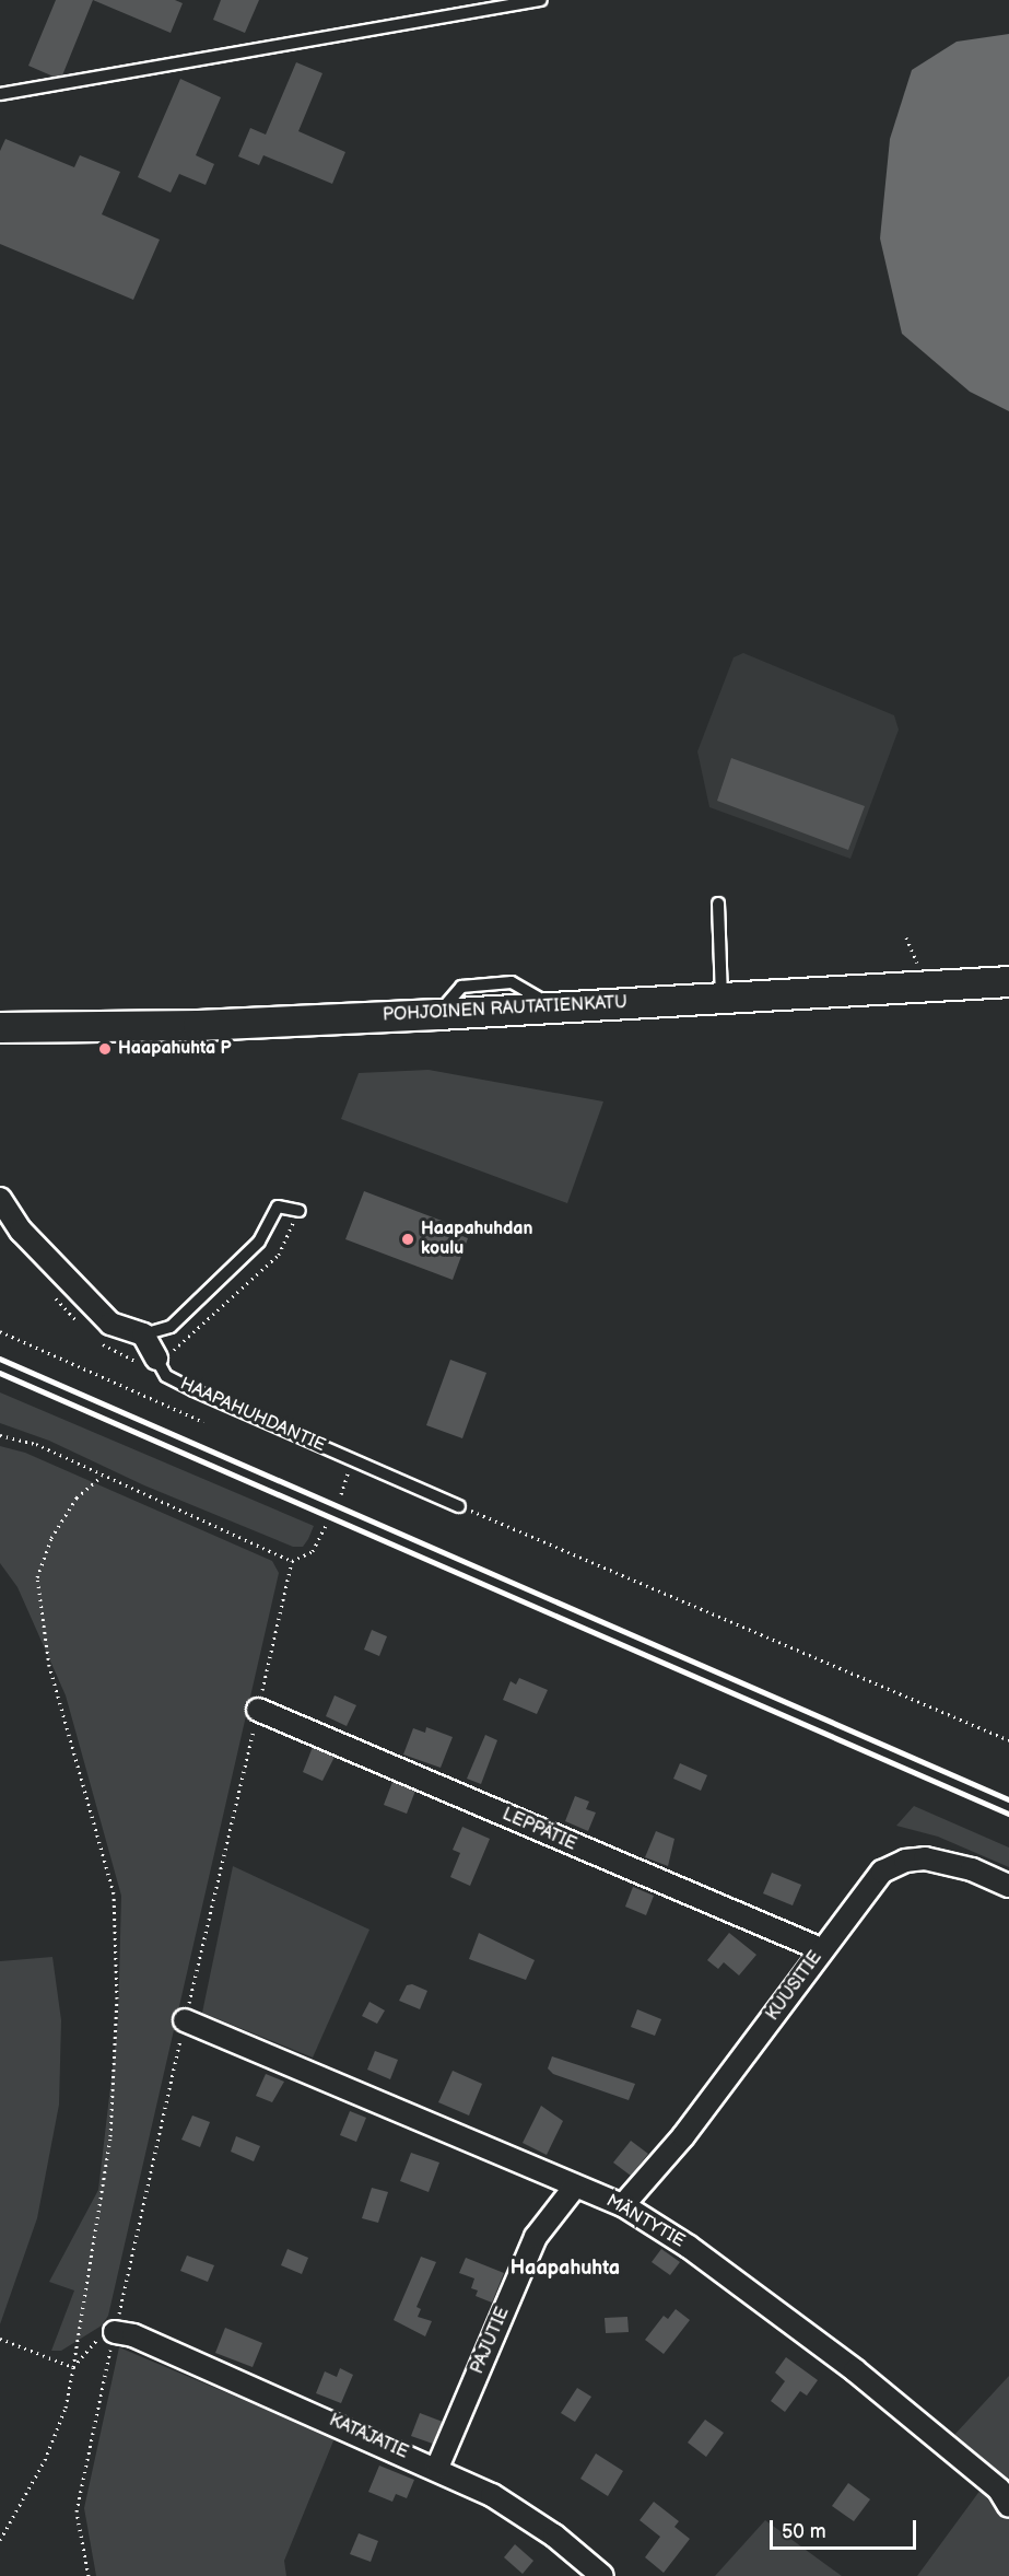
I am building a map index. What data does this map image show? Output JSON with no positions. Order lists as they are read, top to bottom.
{
  "streets": {
    "street": [
      "POHJOINEN RAUTATIENKATU",
      "HAAPAHUHDANTIE",
      "LEPPÄTIE",
      "KUUSITIE",
      "MÄNTYTIE",
      "PAJUTIE",
      "KATAJATIE"
    ]
  },
  "crossings": [
    ["LEPPÄTIE", "KUUSITIE"],
    ["KUUSITIE", "MÄNTYTIE"],
    ["MÄNTYTIE", "PAJUTIE"],
    ["PAJUTIE", "KATAJATIE"]
  ],
  "districts": ["Haapahuhta"],
  "places": ["Haapahuhta P", "Haapahuhdan koulu"],
  "scale_bar": "50 m"
}
